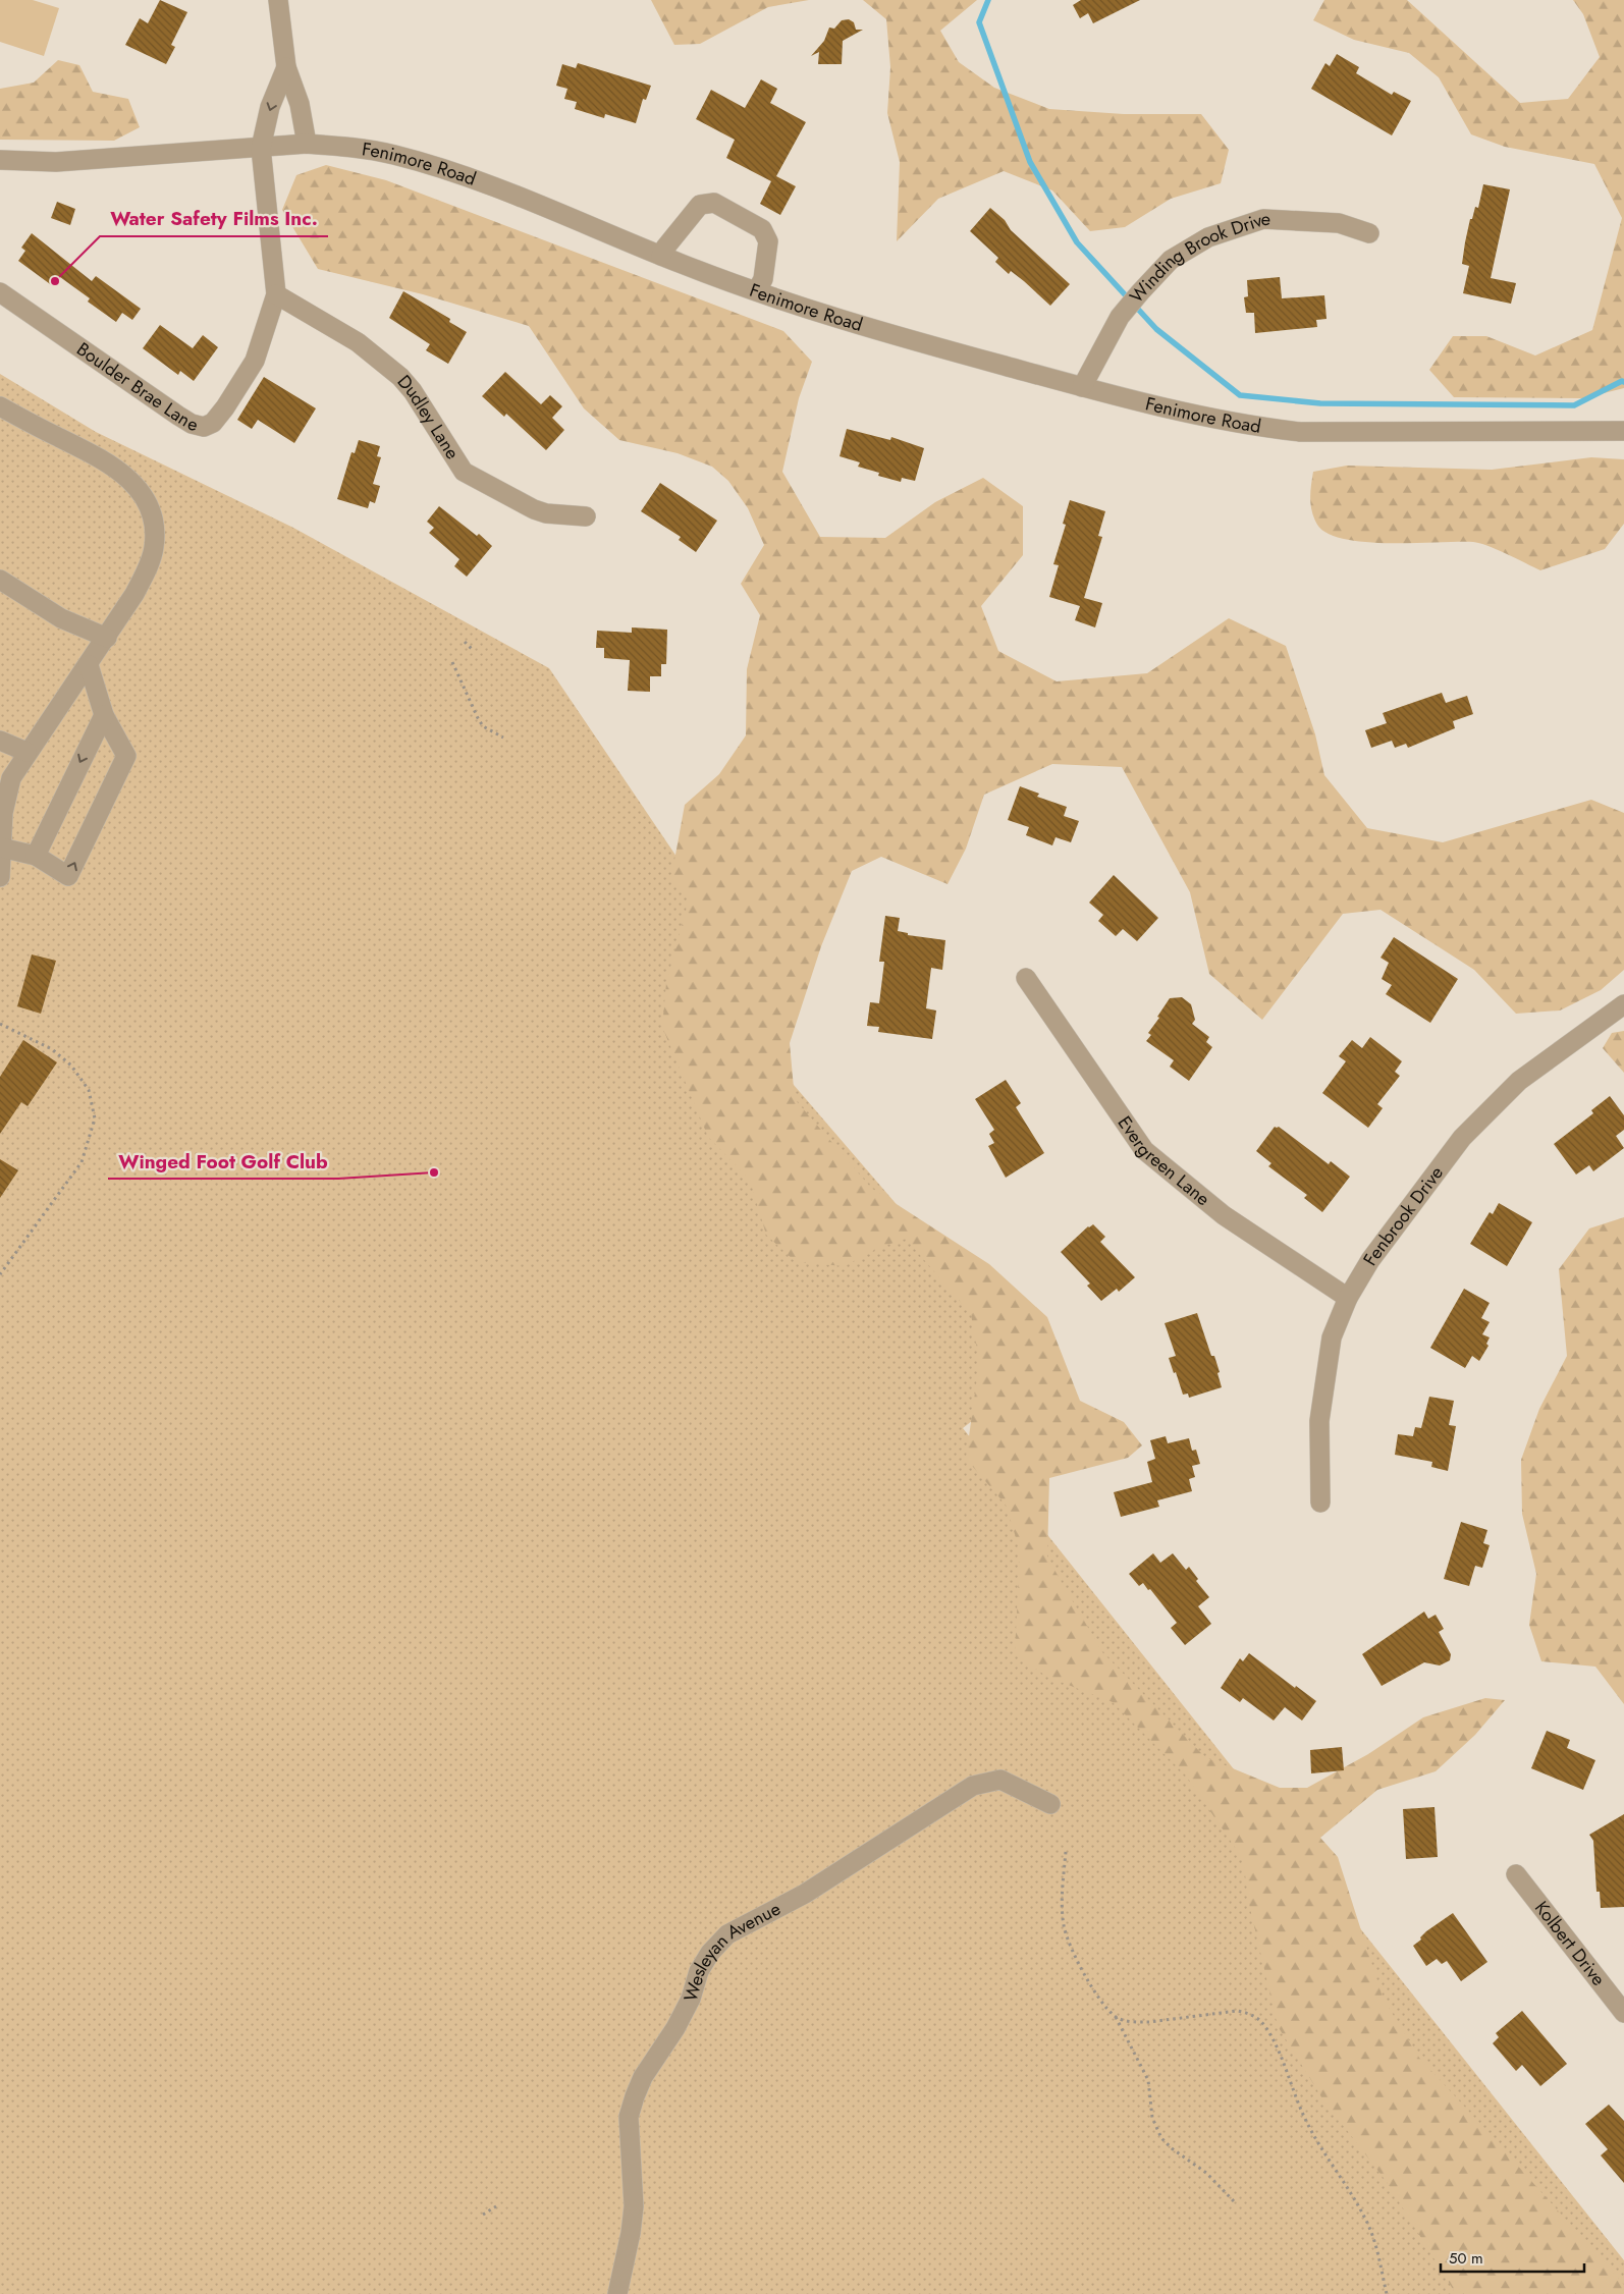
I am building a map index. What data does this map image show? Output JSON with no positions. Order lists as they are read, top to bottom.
{
  "streets": {
    "street": [
      "Fenimore Road",
      "Winding Brook Drive",
      "Boulder Brae Lane",
      "Dudley Lane",
      "Evergreen Lane",
      "Fenbrook Drive",
      "Kolbert Drive",
      "Wesleyan Avenue"
    ]
  },
  "crossings": [
    ["Fenimore Road", "Winding Brook Drive"],
    ["Fenimore Road", "Boulder Brae Lane"],
    ["Boulder Brae Lane", "Dudley Lane"],
    ["Evergreen Lane", "Fenbrook Drive"]
  ],
  "places": ["Water Safety Films Inc.", "Winged Foot Golf Club"],
  "scale_bar": "50 m"
}
